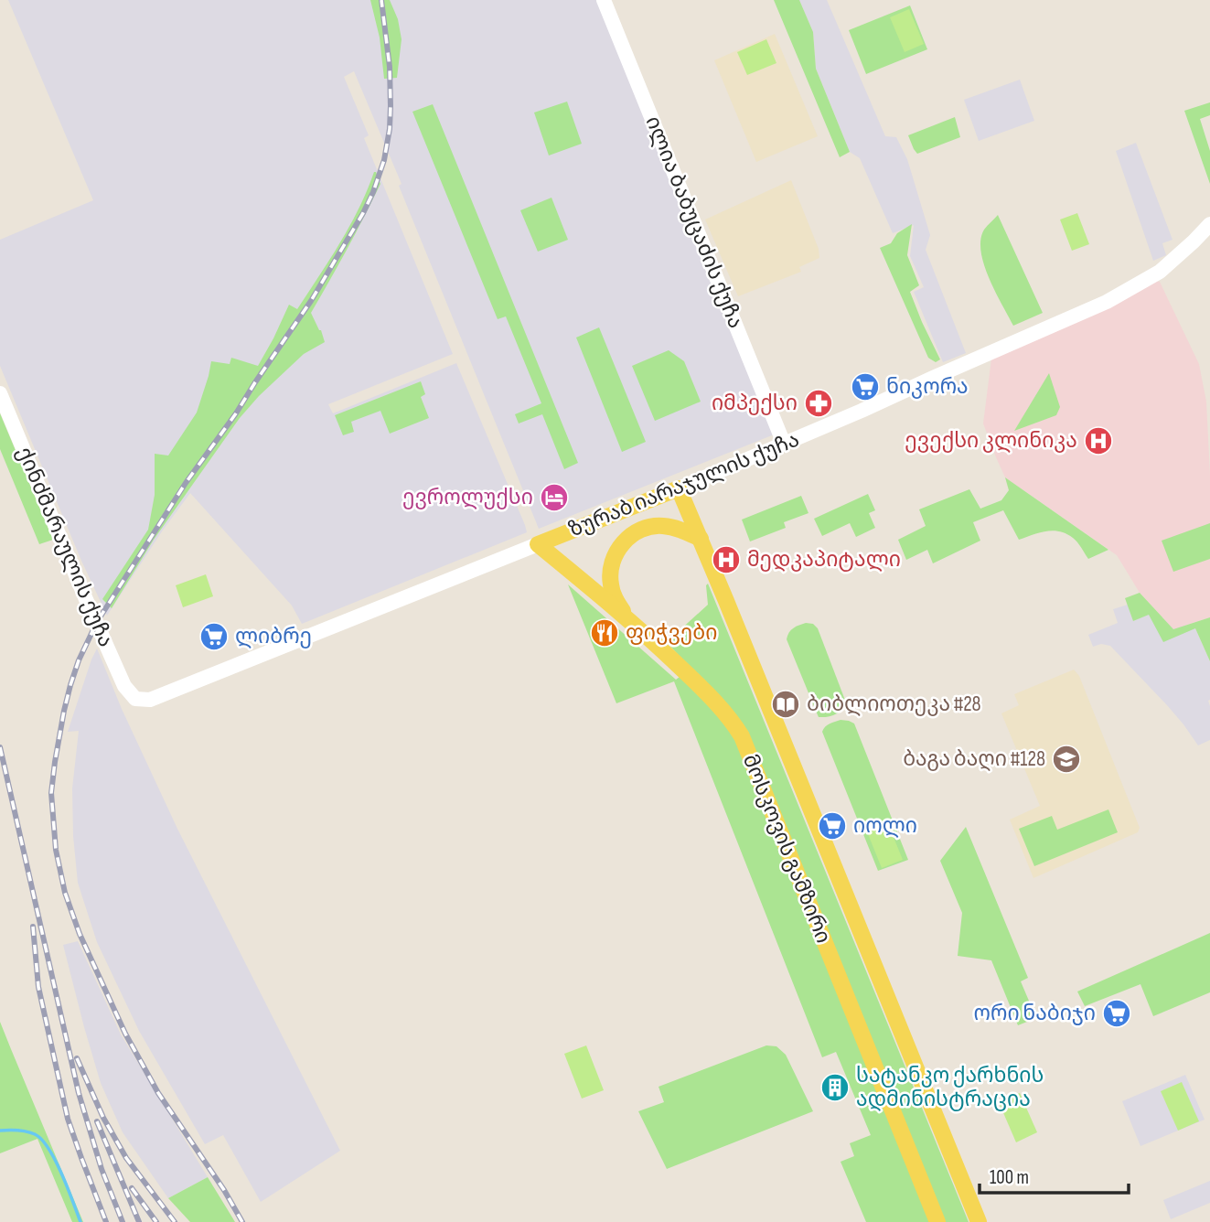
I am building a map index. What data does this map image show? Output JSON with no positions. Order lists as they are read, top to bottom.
{
  "streets": {
    "main road": [
      "ილია ბაბუცაძის ქუჩა",
      "ზურაბ იარაჯულის ქუჩა",
      "ქინძმარაულის ქუჩა",
      "მოსკოვის გამზირი"
    ]
  },
  "crossings": [
    ["ილია ბაბუცაძის ქუჩა", "ზურაბ იარაჯულის ქუჩა"],
    ["ზურაბ იარაჯულის ქუჩა", "ქინძმარაულის ქუჩა"],
    ["ზურაბ იარაჯულის ქუჩა", "მოსკოვის გამზირი"]
  ],
  "places": {
    "supermarket": [
      "ნიკორა",
      "ლიბრე",
      "იოლი",
      "ორი ნაბიჯი"
    ],
    "pharmacy": ["იმპექსი"],
    "hospital": ["ევექსი კლინიკა", "მედკაპიტალი"],
    "hotel": ["ევროლუქსი"],
    "restaurant": ["ფიჭვები"],
    "library": ["ბიბლიოთეკა #28"],
    "school or university": ["ბაგა ბაღი #128"],
    "building": ["სატანკო ქარხნის ადმინისტრაცია"]
  },
  "scale_bar": "100 m"
}
